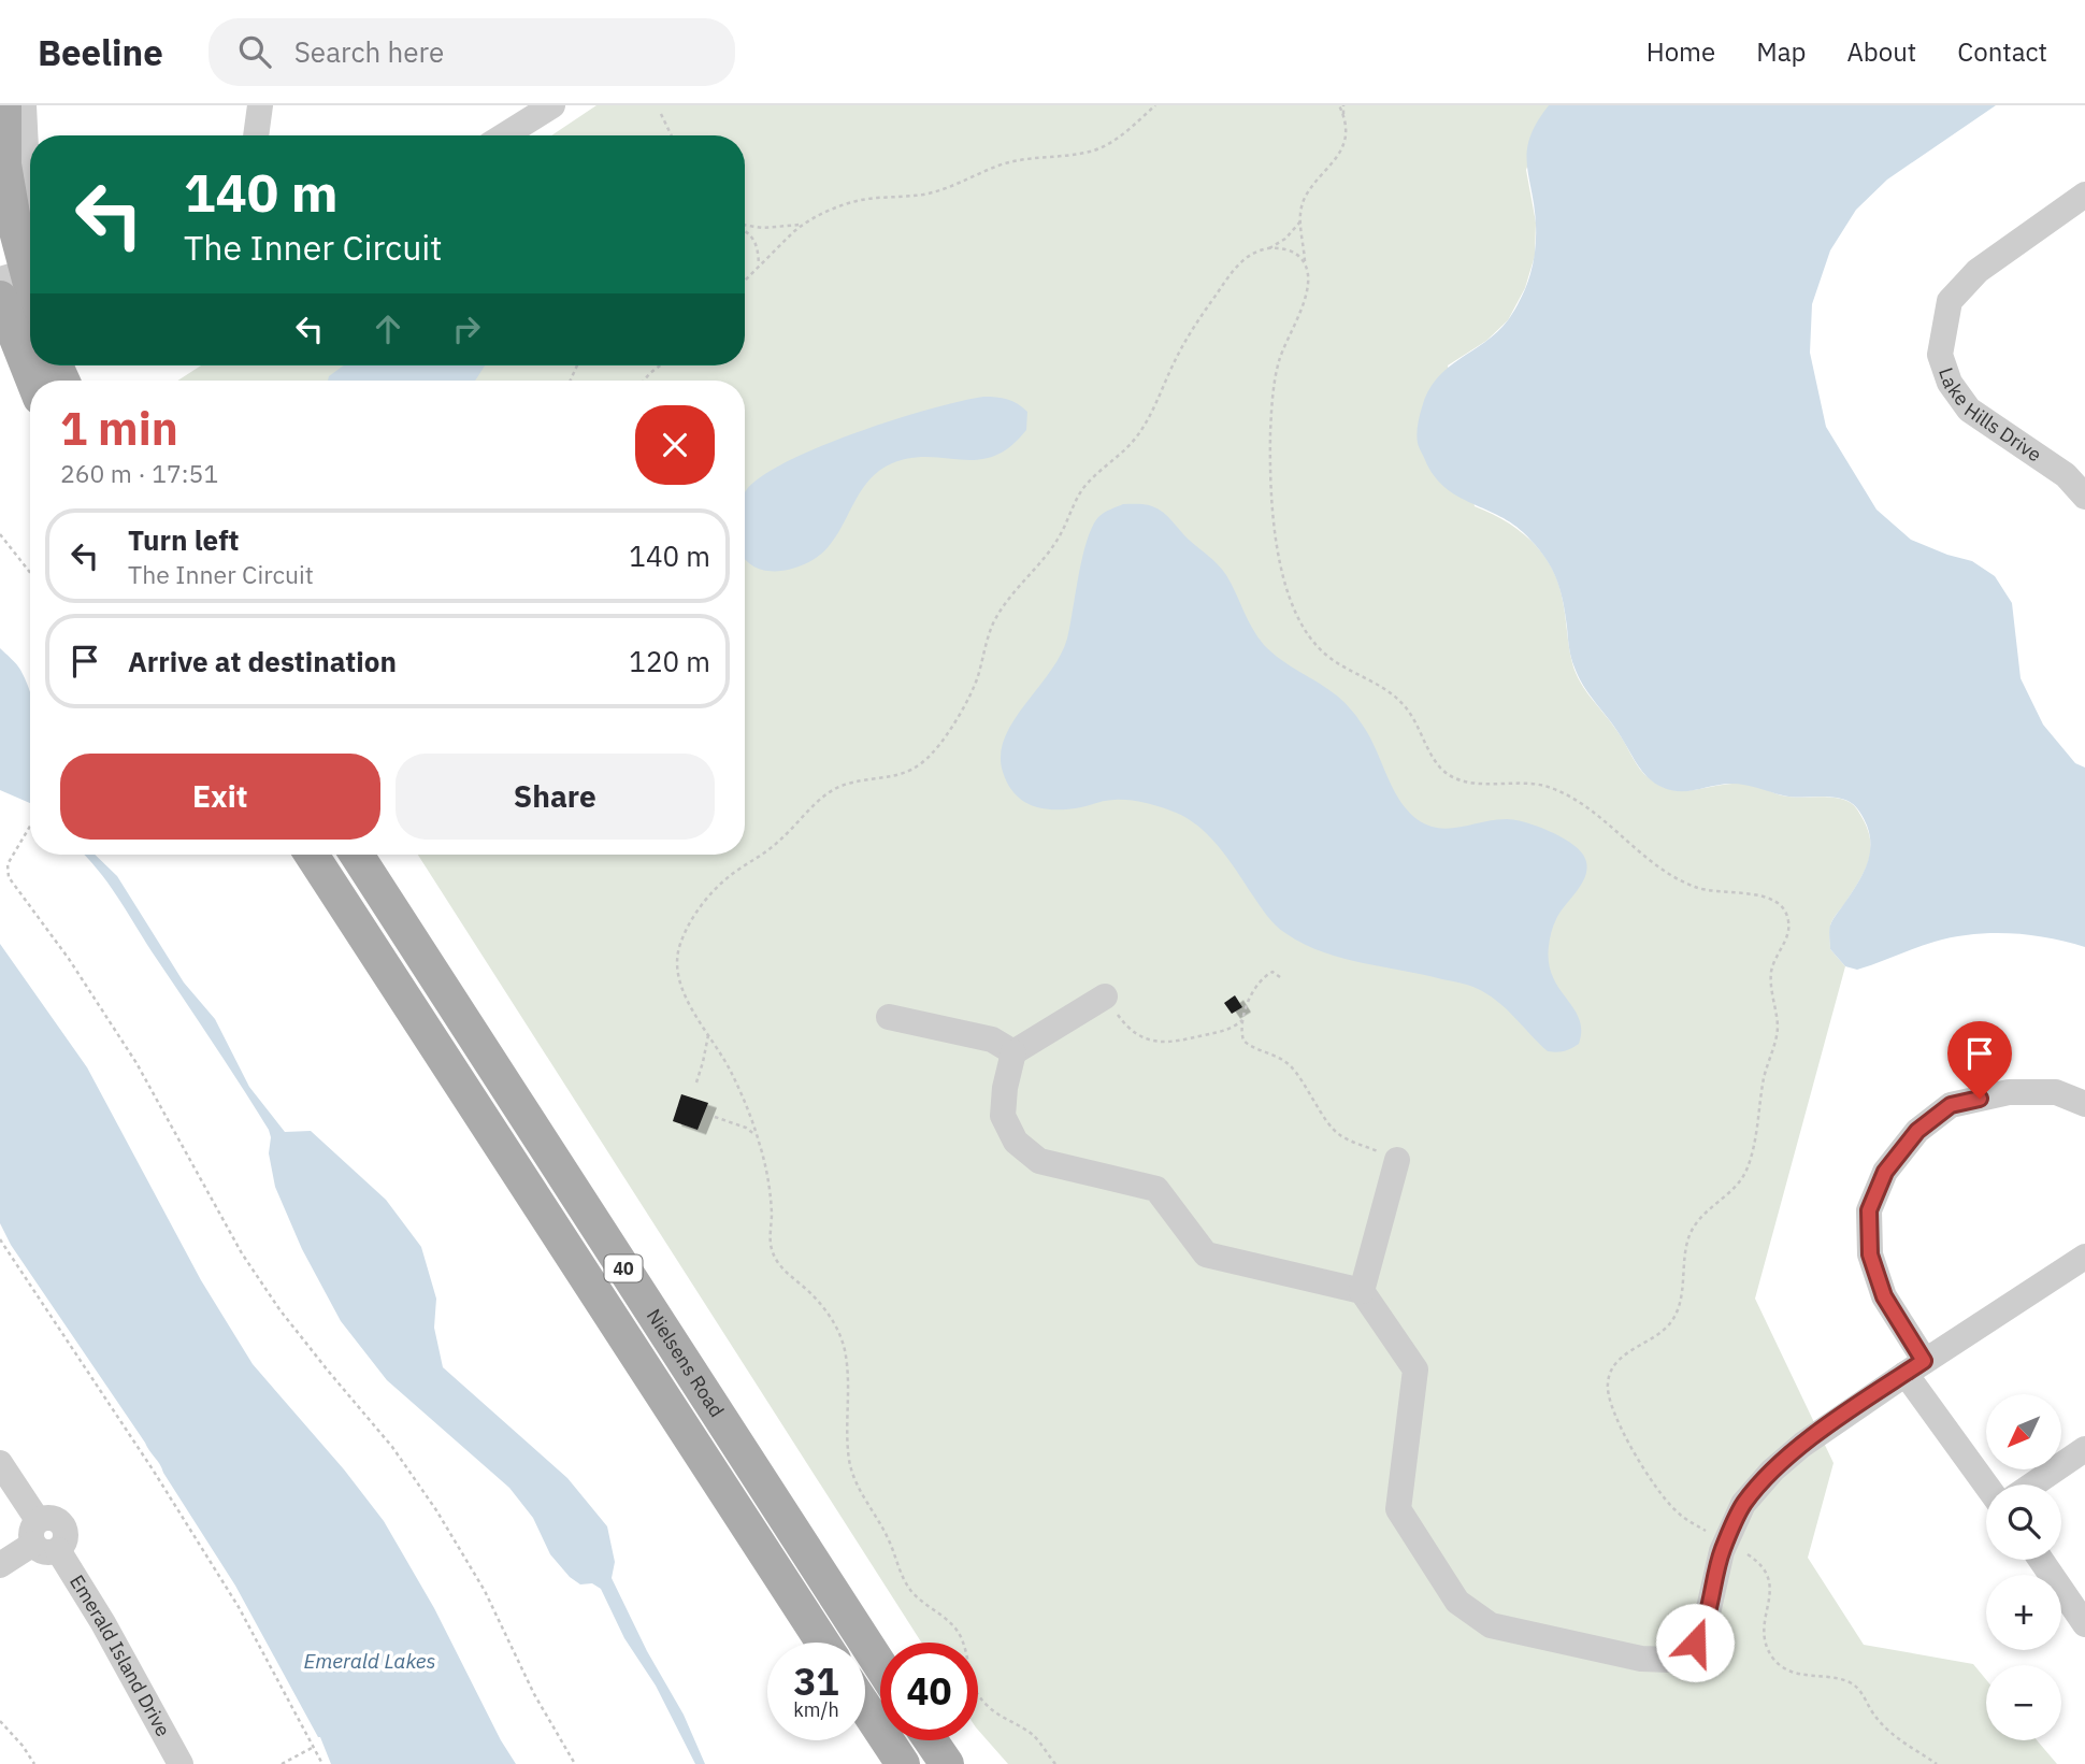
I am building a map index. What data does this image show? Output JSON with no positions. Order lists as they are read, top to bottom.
{
  "streets": {
    "main road": ["40", "Nielsens Road"],
    "street": ["Lake Hills Drive", "Emerald Island Drive"]
  },
  "water": ["Emerald Lakes"],
  "north": "bottom left",
  "page": {
    "header": "Beeline",
    "search": "Search here",
    "nav": [
      "Home",
      "Map",
      "About",
      "Contact"
    ],
    "turn": ["140 m", "The Inner Circuit"],
    "heading": ["1 min", "260 m · 17:51"],
    "list": [
      {
        "name": "Turn left",
        "note": "The Inner Circuit",
        "value": "140 m"
      },
      {
        "name": "Arrive at destination",
        "value": "120 m"
      }
    ],
    "buttons": ["Exit", "Share"],
    "map_buttons": ["+", "−"],
    "speed": "31 km/h",
    "limit": "40"
  }
}
